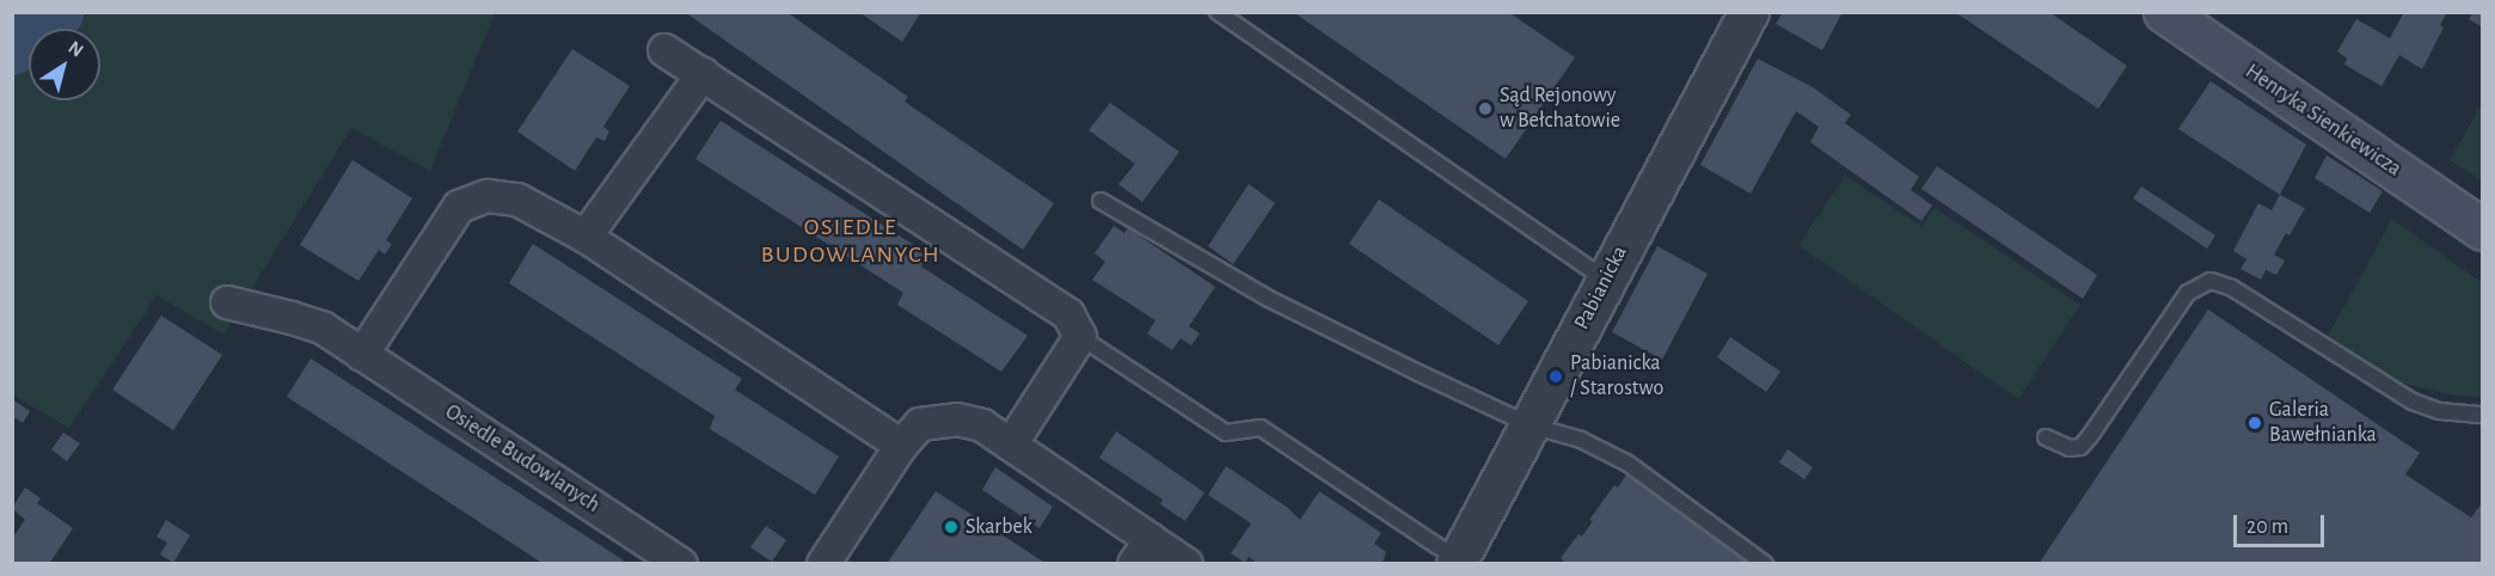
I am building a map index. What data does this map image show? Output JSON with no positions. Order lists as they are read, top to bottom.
{
  "streets": {
    "main road": ["Henryka Sienkiewicza"],
    "street": ["Pabianicka", "Osiedle Budowlanych"]
  },
  "districts": ["OSIEDLE BUDOWLANYCH"],
  "places": [
    "Sąd Rejonowy w Bełchatowie",
    "Pabianicka / Starostwo",
    "Galeria Bawełnianka",
    "Skarbek"
  ],
  "scale_bar": "20 m",
  "north": "top right"
}
